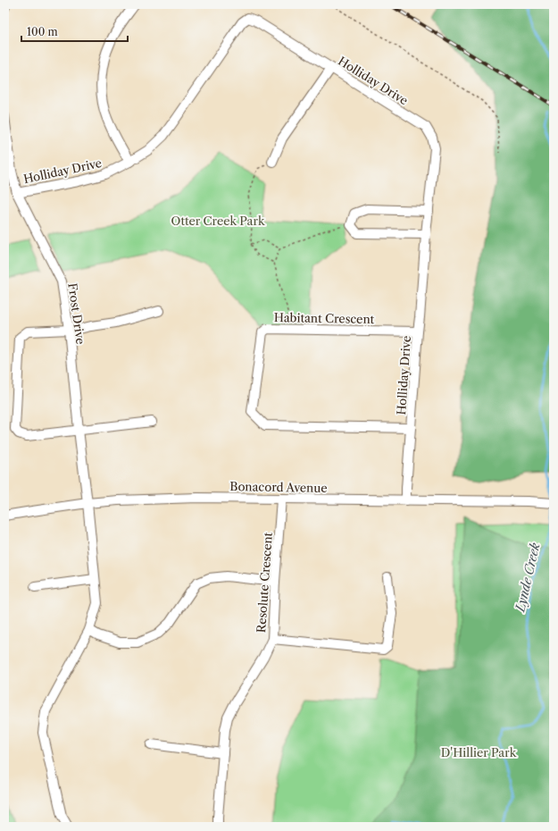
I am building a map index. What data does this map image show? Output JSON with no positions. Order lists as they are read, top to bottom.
{
  "streets": {
    "street": [
      "Holliday Drive",
      "Frost Drive",
      "Habitant Crescent",
      "Bonacord Avenue",
      "Resolute Crescent"
    ]
  },
  "crossings": [
    ["Holliday Drive", "Frost Drive"],
    ["Holliday Drive", "Habitant Crescent"],
    ["Holliday Drive", "Bonacord Avenue"],
    ["Frost Drive", "Bonacord Avenue"],
    ["Bonacord Avenue", "Resolute Crescent"]
  ],
  "water": ["Lynde Creek"],
  "parks": ["Otter Creek Park", "D'Hillier Park"],
  "scale_bar": "100 m"
}
